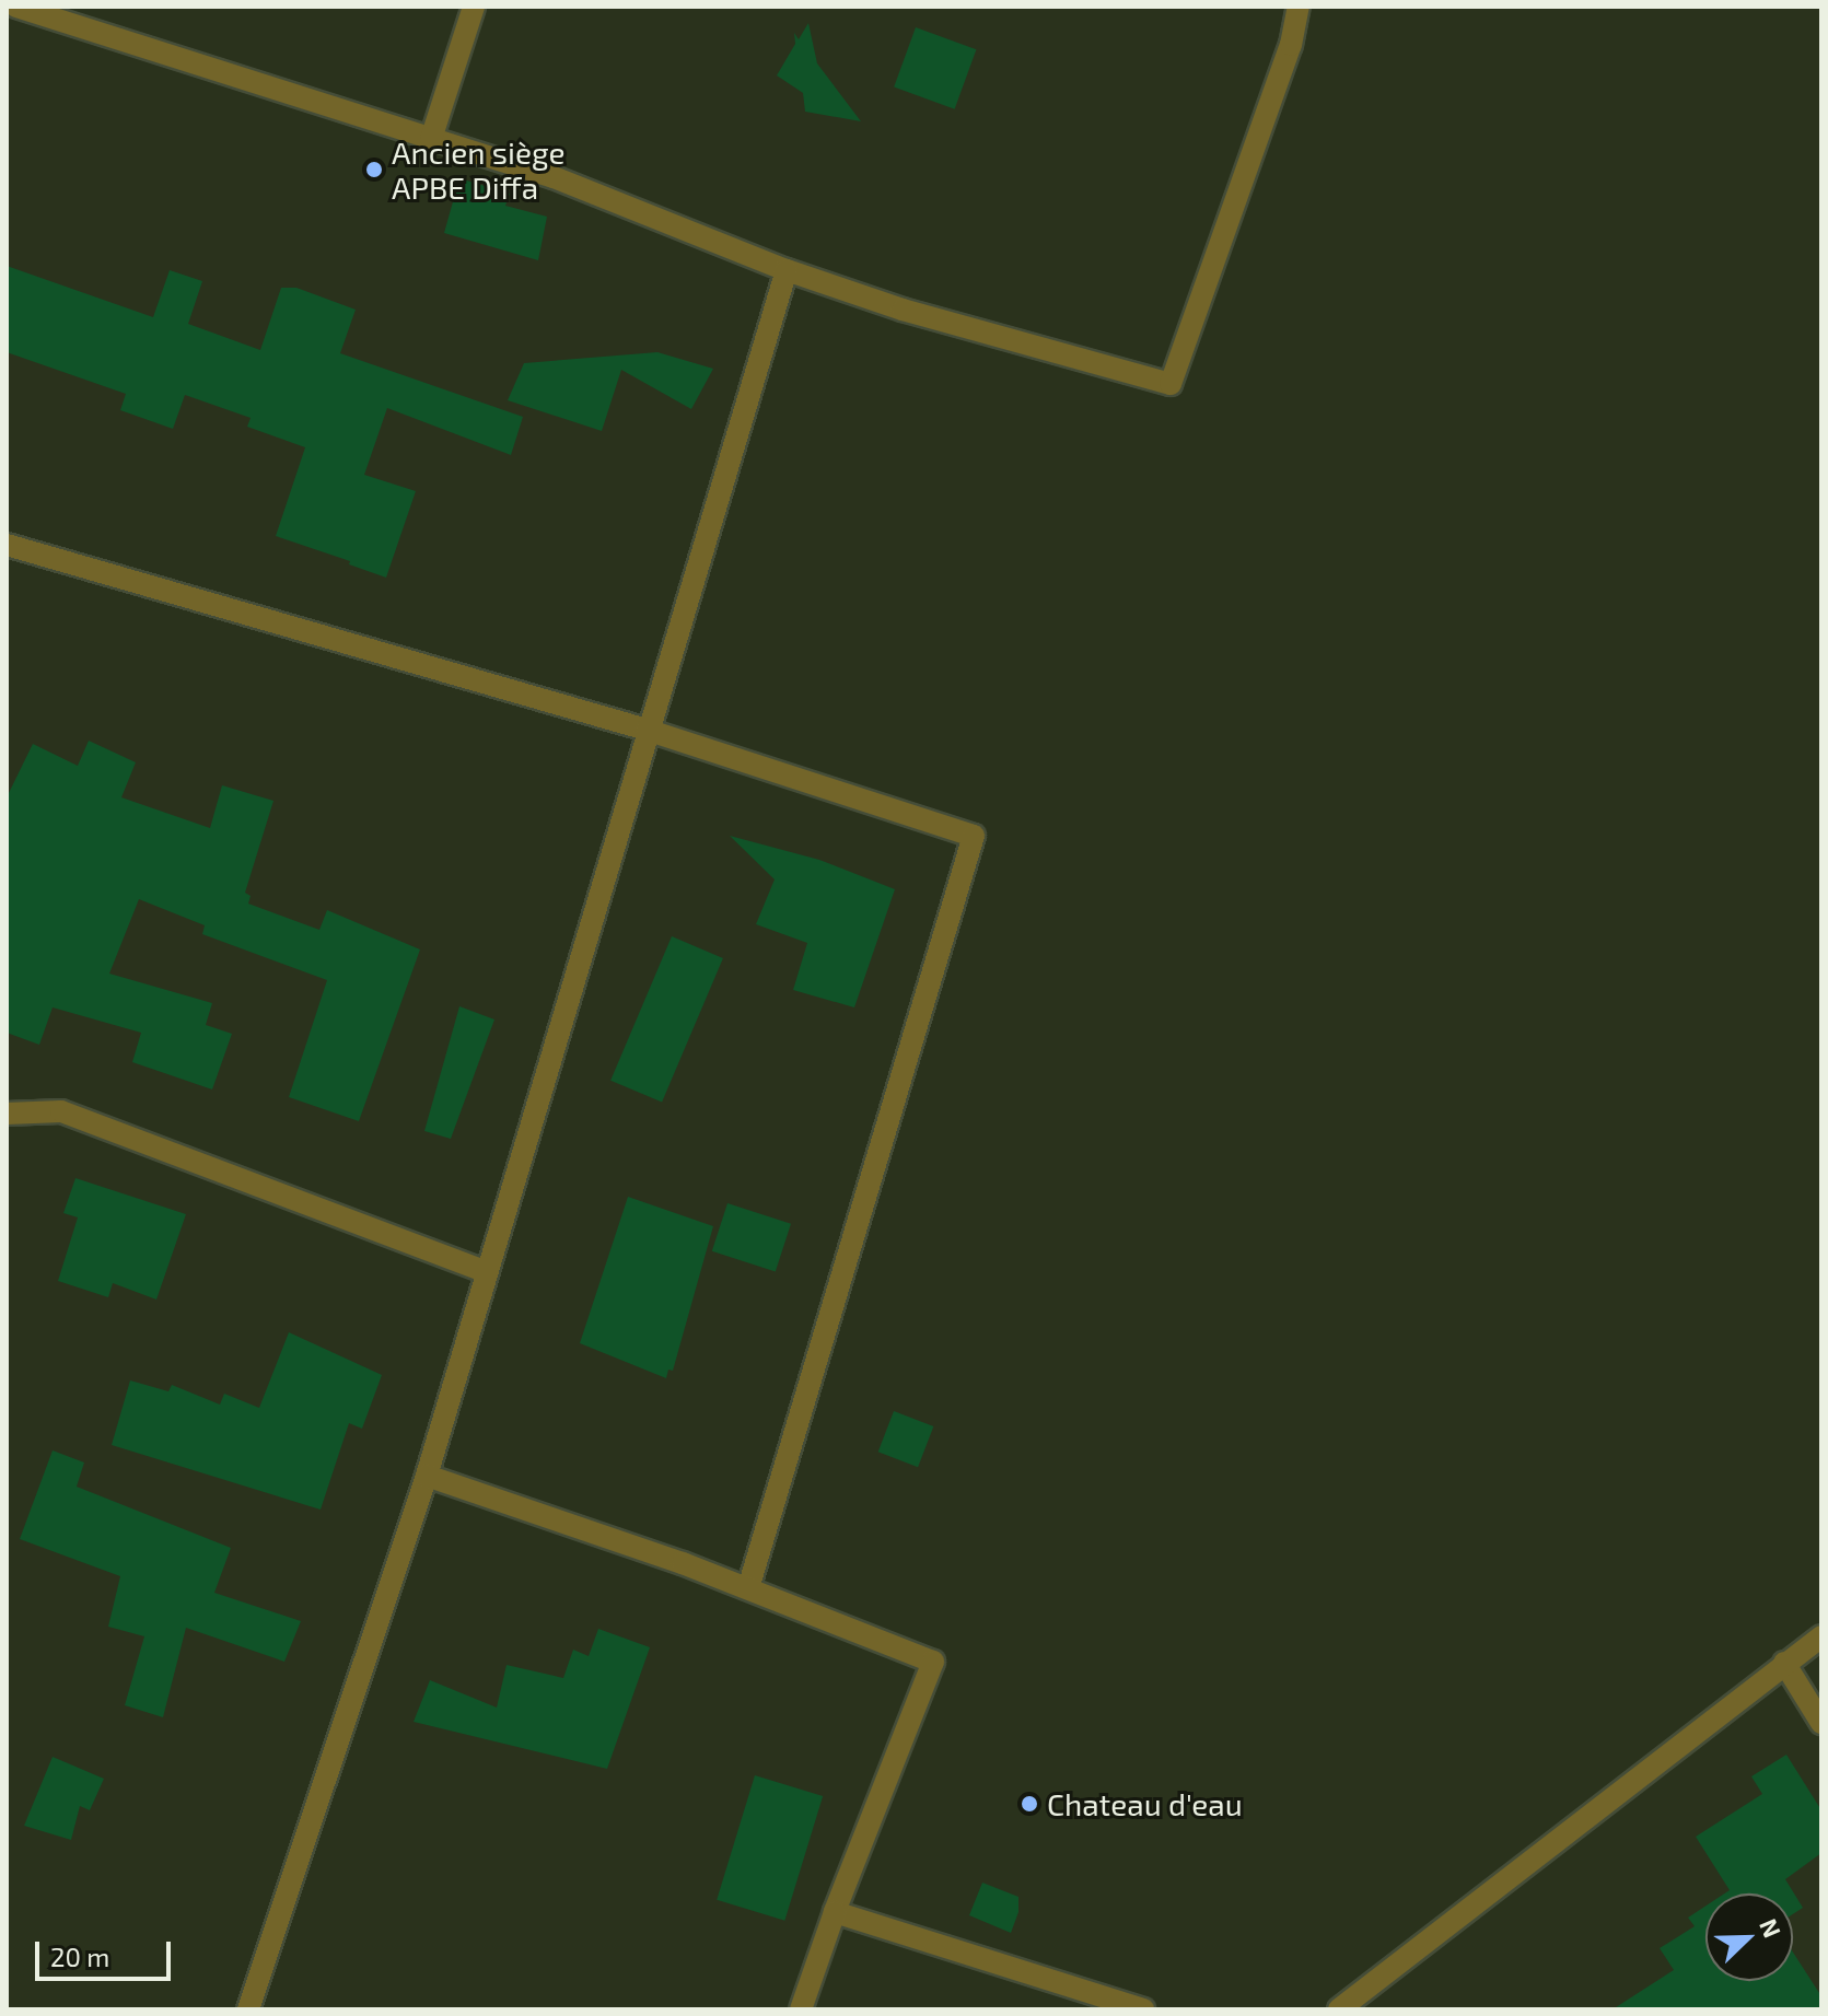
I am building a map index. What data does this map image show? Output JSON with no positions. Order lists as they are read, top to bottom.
{
  "places": ["Ancien siège APBE Diffa", "Chateau d'eau"],
  "scale_bar": "20 m",
  "north": "top right"
}
